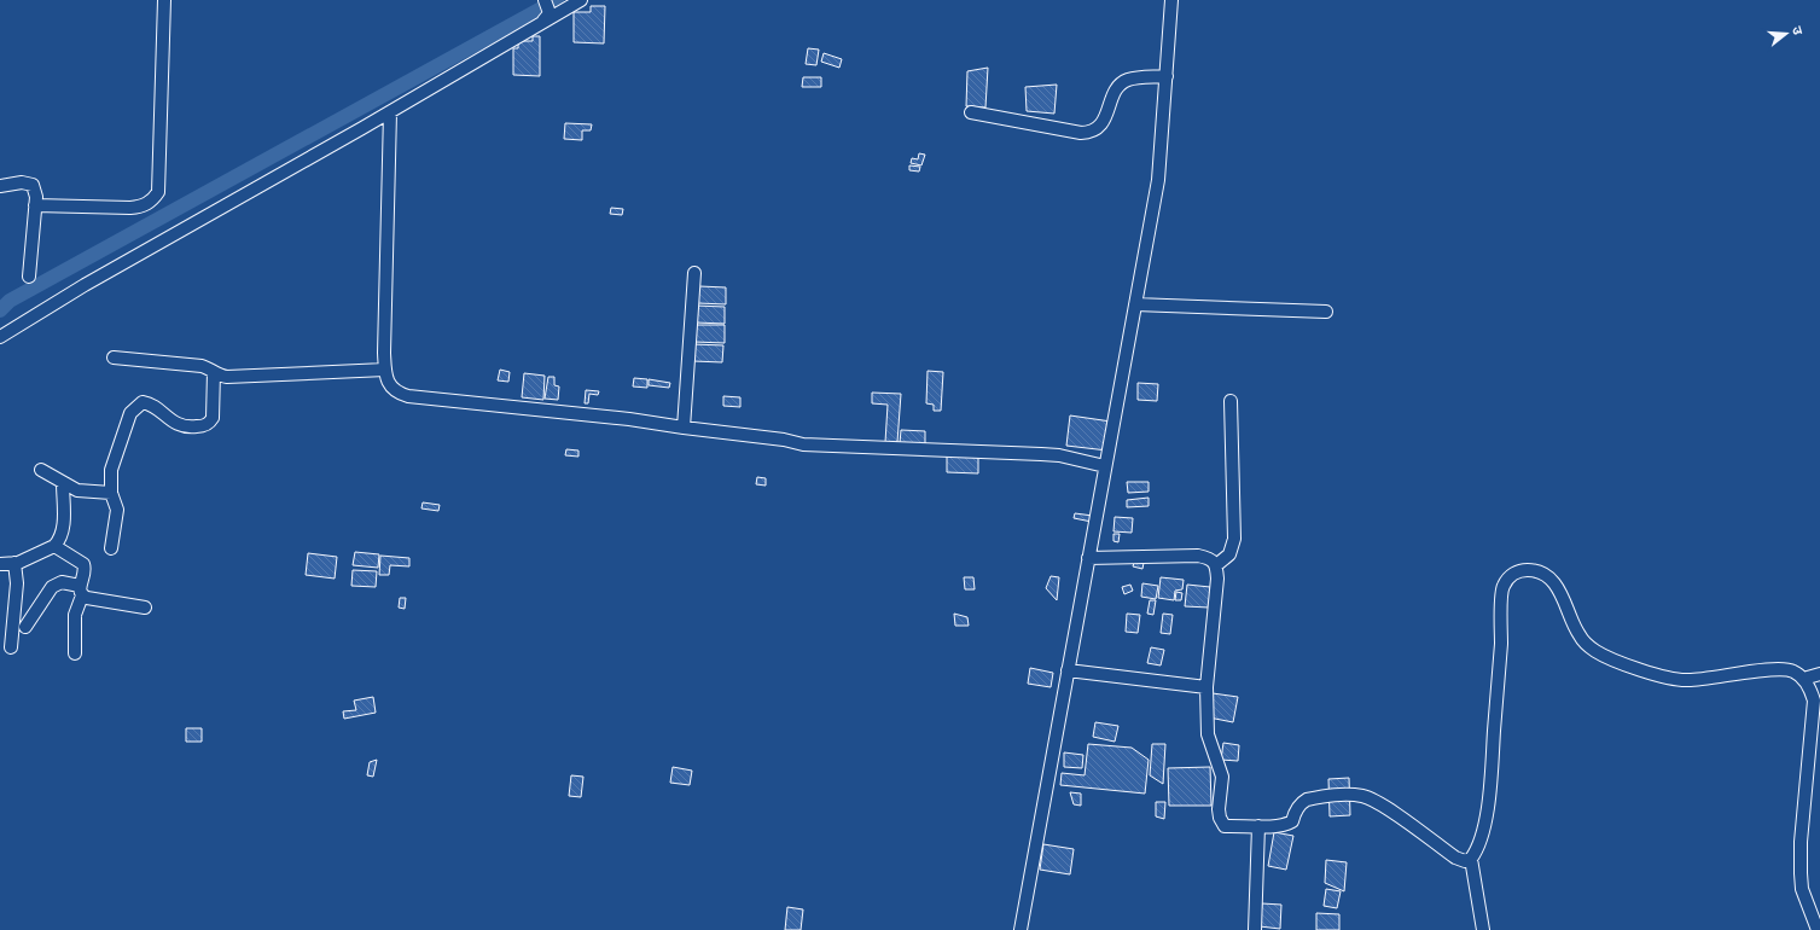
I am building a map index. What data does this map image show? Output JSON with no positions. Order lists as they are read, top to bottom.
{
  "north": "right"
}
